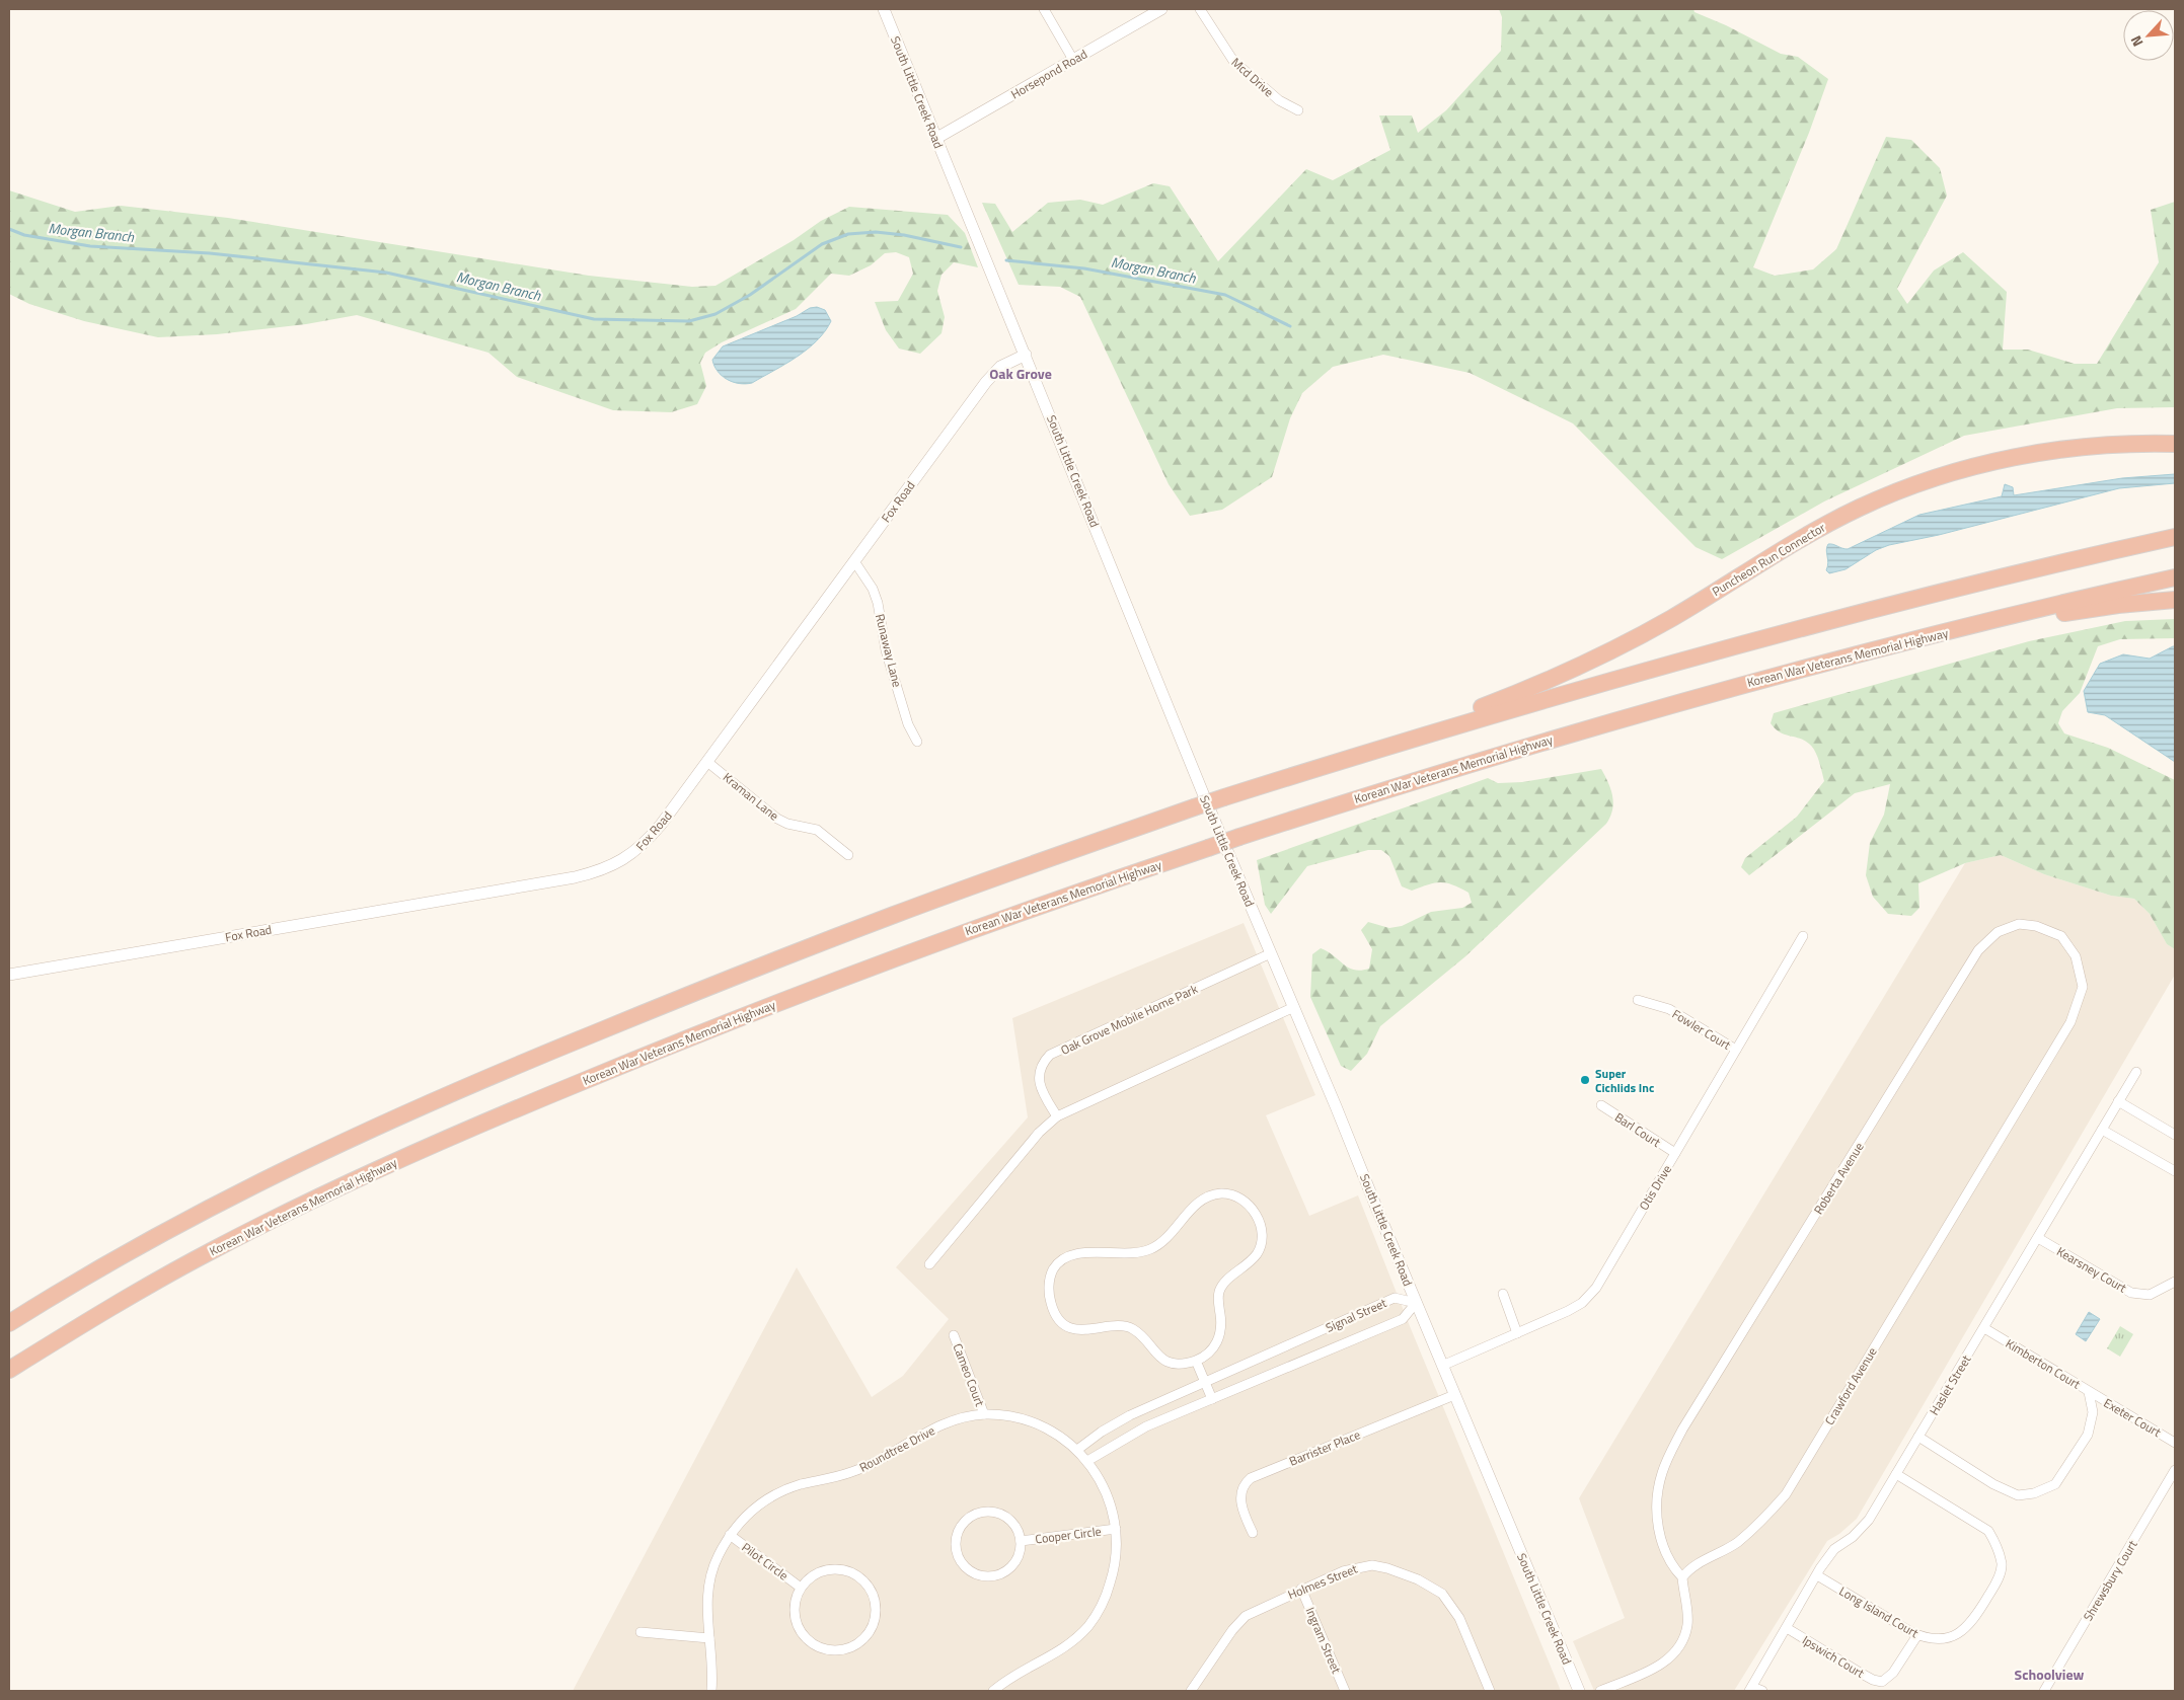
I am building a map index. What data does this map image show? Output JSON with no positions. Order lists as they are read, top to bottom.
{
  "streets": {
    "highway": ["Puncheon Run Connector", "Korean War Veterans Memorial Highway"],
    "street": [
      "Horsepond Road",
      "Mcd Drive",
      "South Little Creek Road",
      "Fox Road",
      "Runaway Lane",
      "Kraman Lane",
      "Oak Grove Mobile Home Park",
      "Fowler Court",
      "Barl Court",
      "Roberta Avenue",
      "Otis Drive",
      "Kearsney Court",
      "Signal Street",
      "Kimberton Court",
      "Cameo Court",
      "Haslet Street",
      "Crawford Avenue",
      "Exeter Court",
      "Barrister Place",
      "Roundtree Drive",
      "Cooper Circle",
      "Pilot Circle",
      "Shrewsbury Court",
      "Holmes Street",
      "Long Island Court",
      "Ingram Street",
      "Ipswich Court"
    ]
  },
  "crossings": [
    ["Horsepond Road", "South Little Creek Road"],
    ["South Little Creek Road", "Fox Road"],
    ["South Little Creek Road", "Oak Grove Mobile Home Park"],
    ["South Little Creek Road", "Otis Drive"],
    ["South Little Creek Road", "Signal Street"],
    ["South Little Creek Road", "Barrister Place"],
    ["Fox Road", "Runaway Lane"],
    ["Fox Road", "Kraman Lane"],
    ["Fowler Court", "Otis Drive"],
    ["Barl Court", "Otis Drive"],
    ["Roberta Avenue", "Crawford Avenue"],
    ["Kearsney Court", "Haslet Street"],
    ["Signal Street", "Roundtree Drive"],
    ["Kimberton Court", "Haslet Street"],
    ["Kimberton Court", "Exeter Court"],
    ["Cameo Court", "Roundtree Drive"],
    ["Haslet Street", "Long Island Court"],
    ["Haslet Street", "Ipswich Court"],
    ["Roundtree Drive", "Cooper Circle"],
    ["Roundtree Drive", "Pilot Circle"],
    ["Holmes Street", "Ingram Street"],
    ["Long Island Court", "Ipswich Court"]
  ],
  "districts": ["Oak Grove", "Schoolview"],
  "water": ["Morgan Branch"],
  "places": ["Super Cichlids Inc"],
  "north": "bottom left"
}
